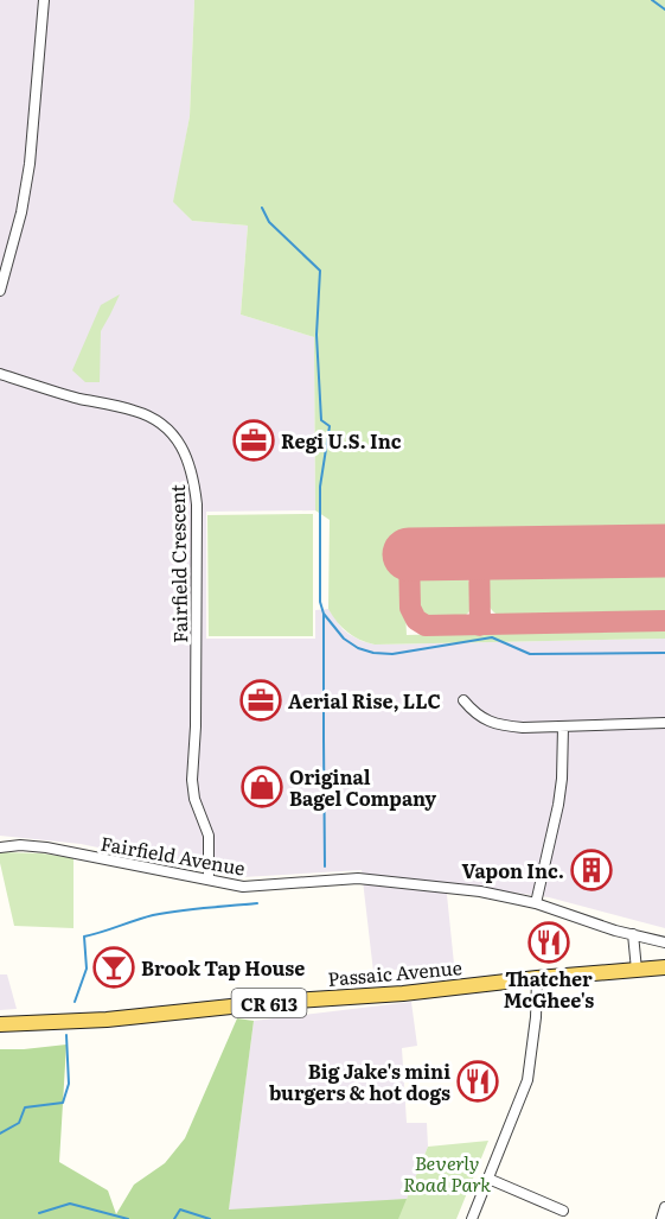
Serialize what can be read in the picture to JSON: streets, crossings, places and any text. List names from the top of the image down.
{
  "streets": {
    "main road": ["Passaic Avenue", "CR 613"],
    "street": ["Fairfield Crescent", "Fairfield Avenue"]
  },
  "crossings": [
    ["Fairfield Crescent", "Fairfield Avenue"]
  ],
  "parks": ["Beverly Road Park"],
  "places": {
    "office": ["Regi U.S. Inc", "Aerial Rise, LLC"],
    "shop": ["Original Bagel Company"],
    "building": ["Vapon Inc."],
    "restaurant": ["Thatcher McGhee's", "Big Jake's mini burgers & hot dogs"],
    "bar": ["Brook Tap House"]
  }
}
